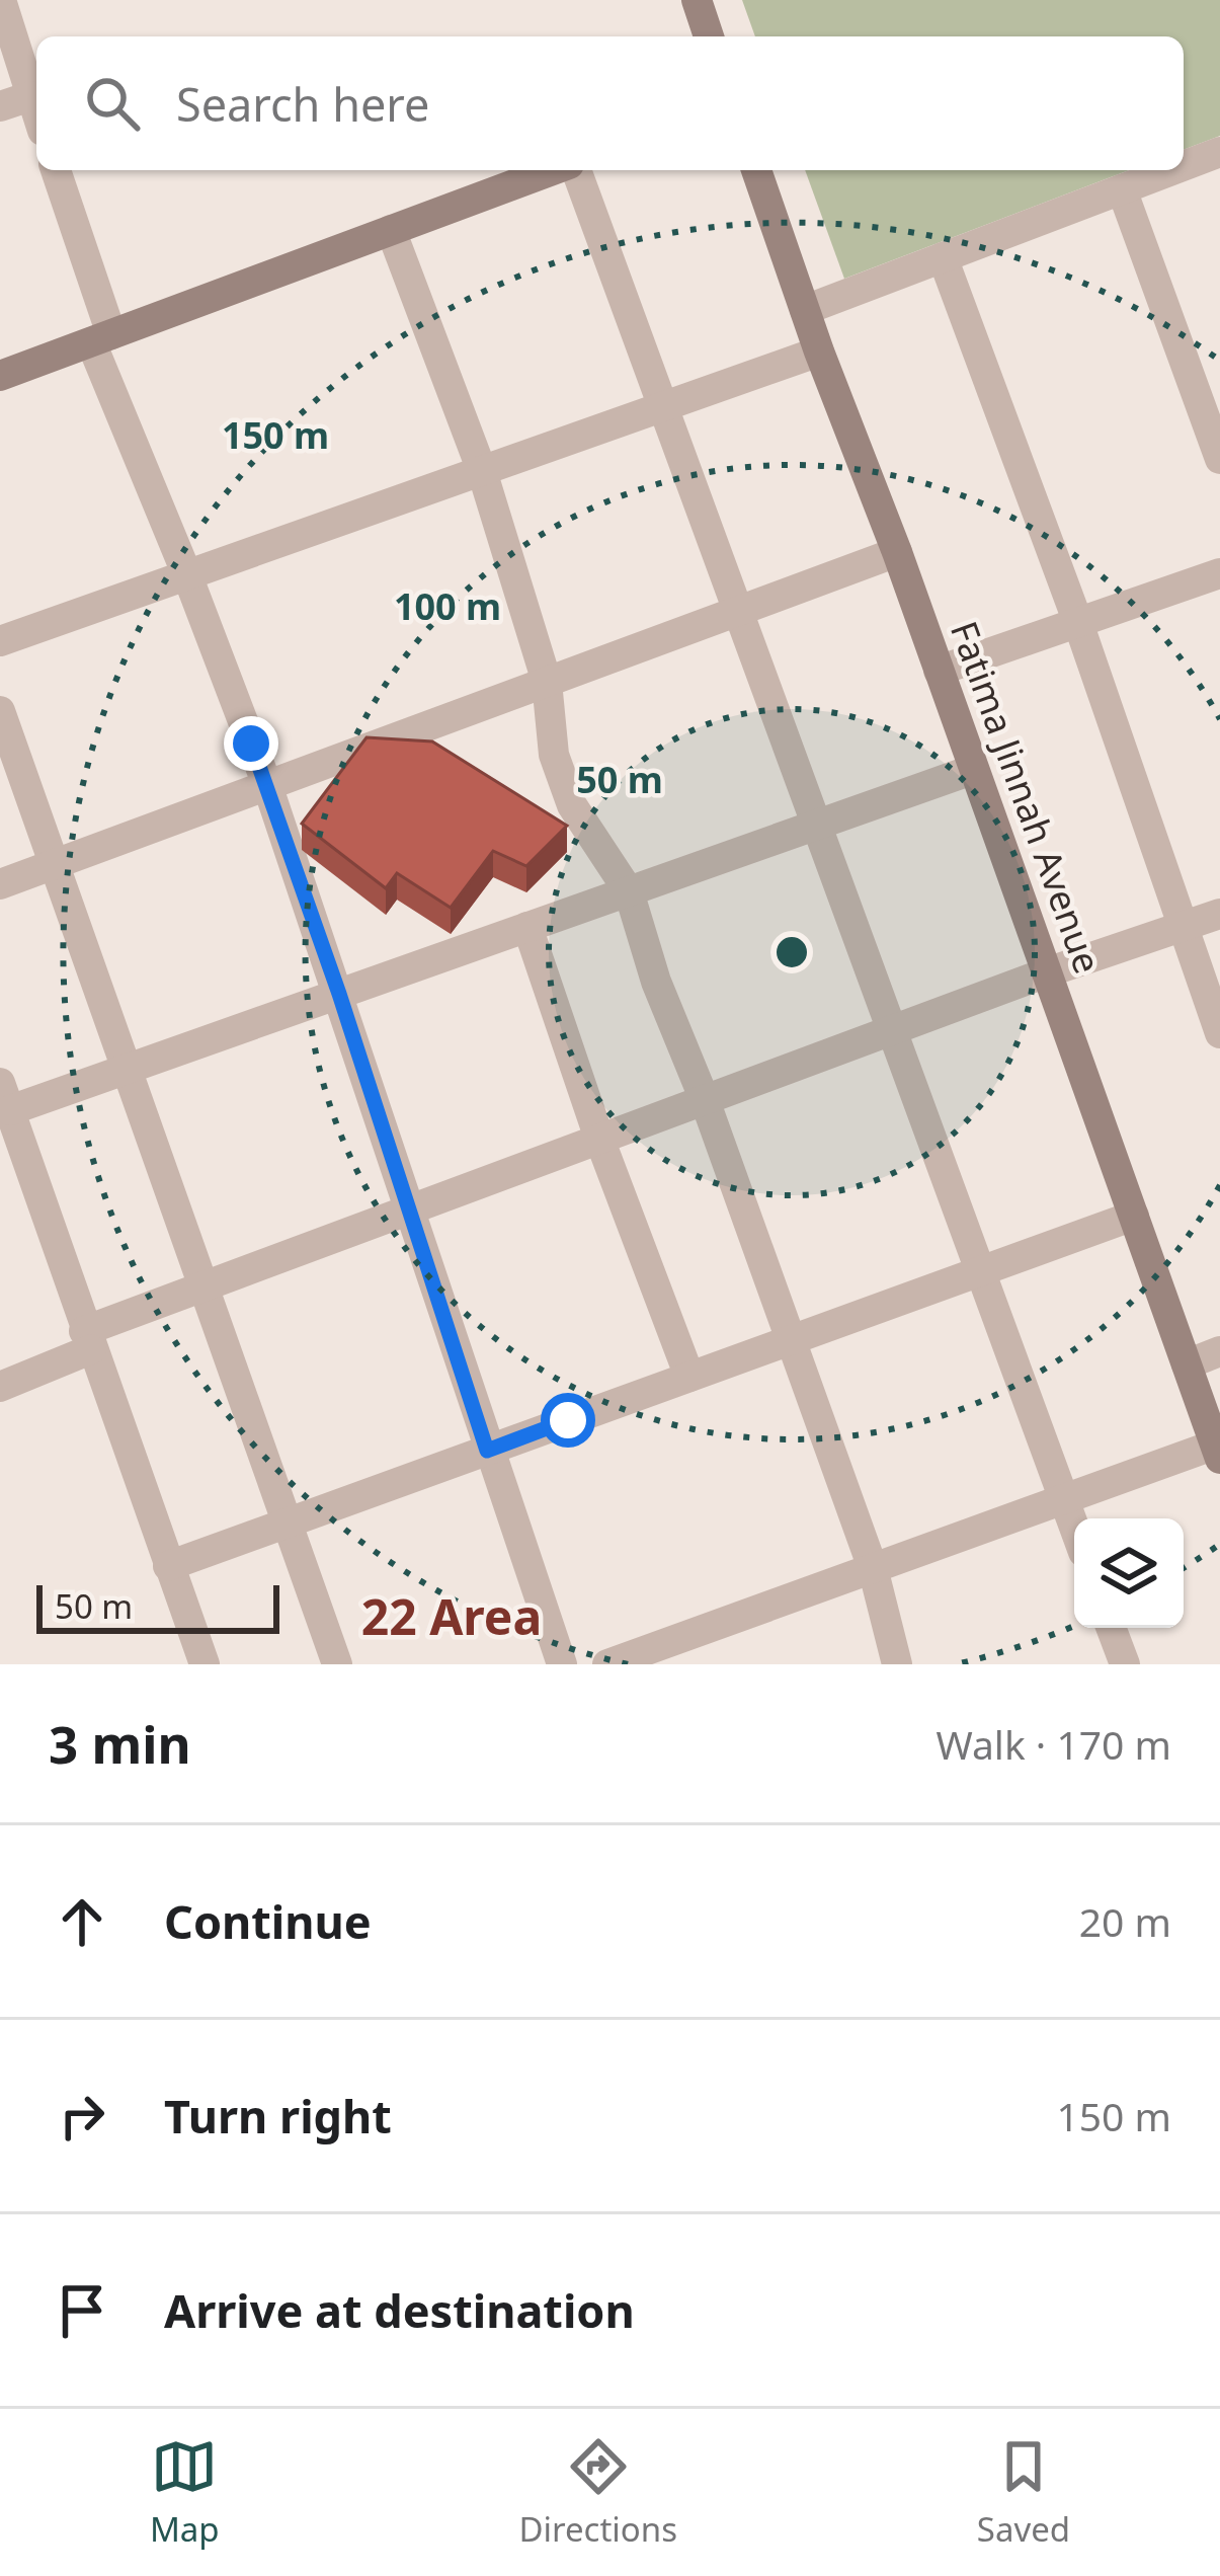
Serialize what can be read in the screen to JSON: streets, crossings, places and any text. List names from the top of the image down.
{
  "streets": {
    "main road": ["Fatima Jinnah Avenue"]
  },
  "districts": ["22 Area"],
  "scale_bar": "50 m",
  "page": {
    "search": "Search here",
    "scale": "50 m",
    "heading": ["3 min", "Walk · 170 m"],
    "list": [
      ["Continue", "20 m"],
      ["Turn right", "150 m"],
      "Arrive at destination"
    ],
    "nav": ["Map", "Directions", "Saved"]
  },
  "rings": ["150 m", "100 m", "50 m"]
}
